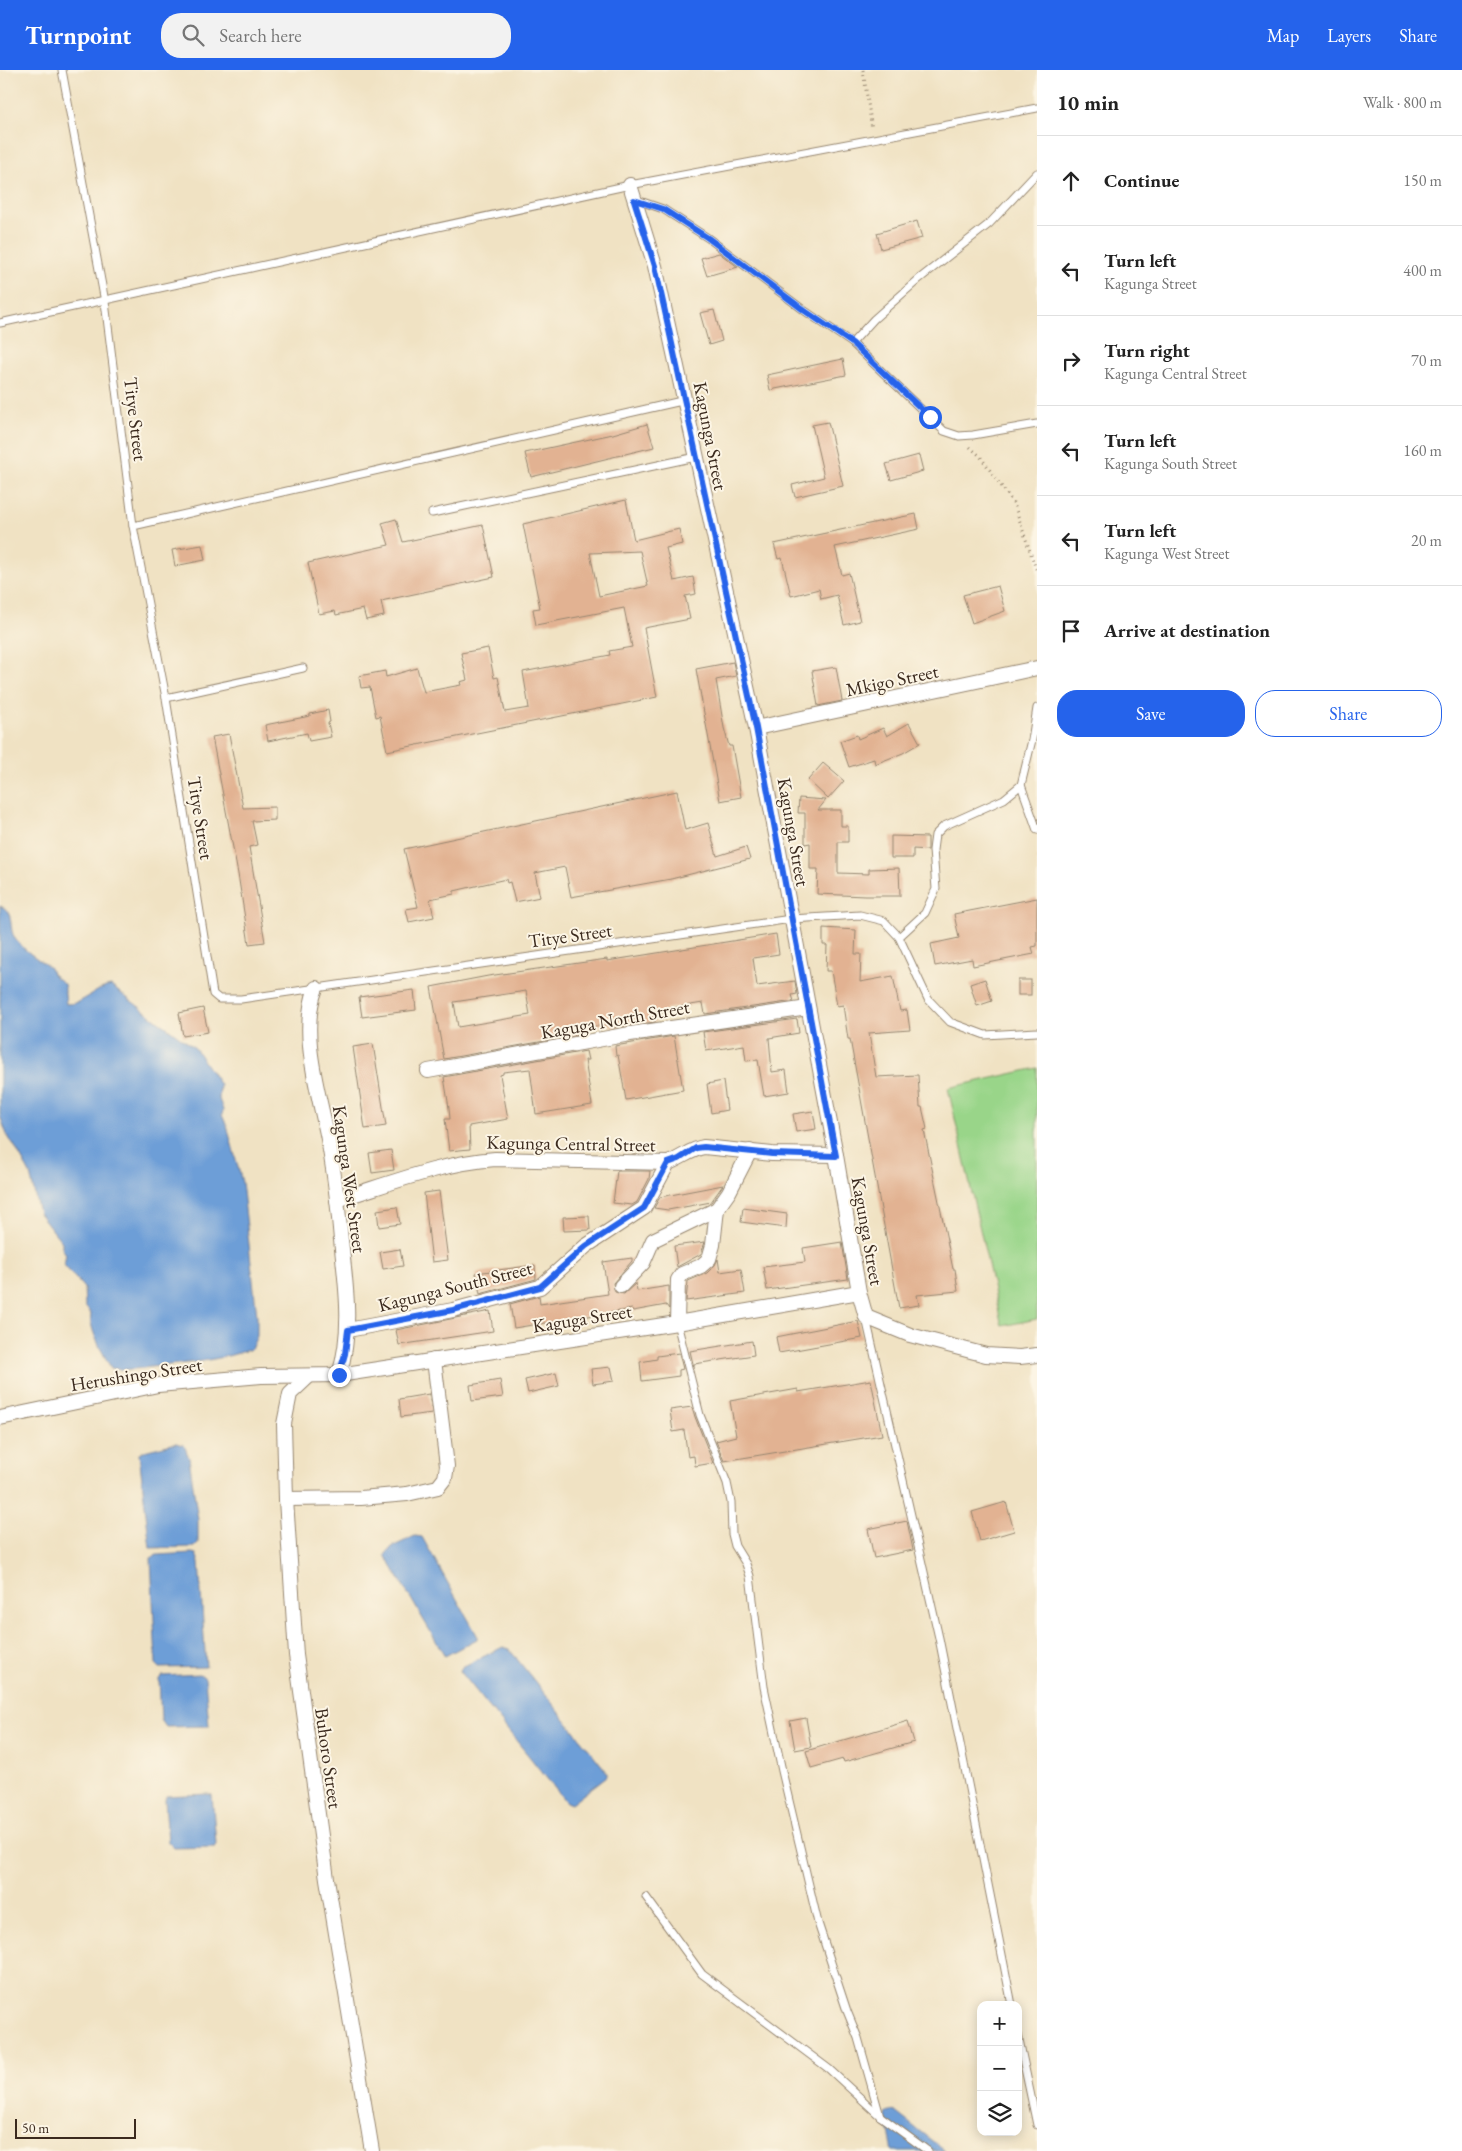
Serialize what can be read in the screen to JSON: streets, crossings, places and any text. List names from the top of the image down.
{
  "streets": {
    "street": [
      "Kagunga Street",
      "Mkigo Street",
      "Kaguga North Street",
      "Kagunga Central Street",
      "Kagunga West Street",
      "Kagunga South Street",
      "Kaguga Street",
      "Herushingo Street",
      "Buhoro Street"
    ],
    "lane": ["Titye Street"]
  },
  "crossings": [
    ["Titye Street", "Kagunga Street"],
    ["Titye Street", "Kagunga West Street"],
    ["Kagunga Street", "Mkigo Street"],
    ["Kagunga Street", "Kaguga North Street"],
    ["Kagunga Street", "Kagunga Central Street"],
    ["Kagunga Street", "Kaguga Street"],
    ["Kagunga Central Street", "Kagunga West Street"],
    ["Kagunga Central Street", "Kagunga South Street"],
    ["Kagunga West Street", "Kagunga South Street"],
    ["Kagunga West Street", "Kaguga Street"],
    ["Kaguga Street", "Herushingo Street"],
    ["Kaguga Street", "Buhoro Street"],
    ["Herushingo Street", "Buhoro Street"]
  ],
  "scale_bar": "50 m",
  "page": {
    "header": "Turnpoint",
    "search": "Search here",
    "nav": ["Map", "Layers", "Share"],
    "heading": ["10 min", "Walk · 800 m"],
    "list": [
      ["Continue", "150 m"],
      ["Turn left", "Kagunga Street", "400 m"],
      ["Turn right", "Kagunga Central Street", "70 m"],
      ["Turn left", "Kagunga South Street", "160 m"],
      ["Turn left", "Kagunga West Street", "20 m"],
      "Arrive at destination"
    ],
    "buttons": ["Save", "Share"],
    "map_buttons": ["+", "−"],
    "scale": "50 m"
  }
}
